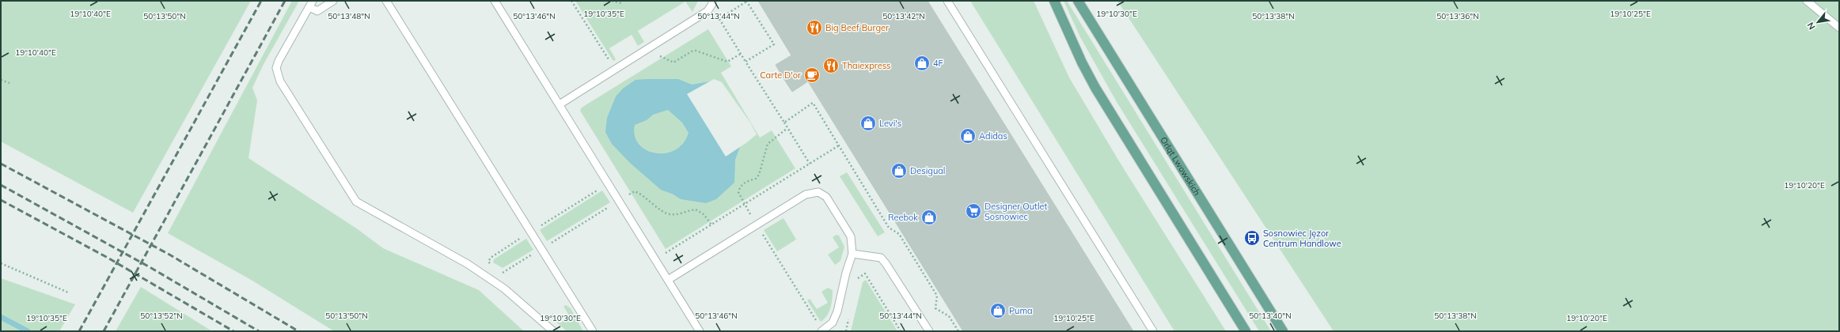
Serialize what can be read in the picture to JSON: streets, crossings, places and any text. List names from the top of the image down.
{
  "streets": {
    "main road": ["Orląt Lwowskich"]
  },
  "places": {
    "restaurant": ["Big Beef Burger", "Thaiexpress"],
    "shop": [
      "4F",
      "Levi's",
      "Adidas",
      "Desigual",
      "Reebok",
      "Puma"
    ],
    "cafe": ["Carte D'or"],
    "supermarket": ["Designer Outlet Sosnowiec"],
    "bus stop": ["Sosnowiec Jęzor Centrum Handlowe"]
  },
  "north": "bottom left",
  "coordinates": [
    "19°10'40\"E",
    "19°10'35\"E",
    "19°10'30\"E",
    "19°10'25\"E",
    "50°13'48\"N",
    "50°13'44\"N",
    "50°13'42\"N",
    "50°13'50\"N",
    "50°13'46\"N",
    "50°13'38\"N",
    "50°13'36\"N",
    "19°10'20\"E",
    "50°13'52\"N",
    "50°13'40\"N"
  ]
}
